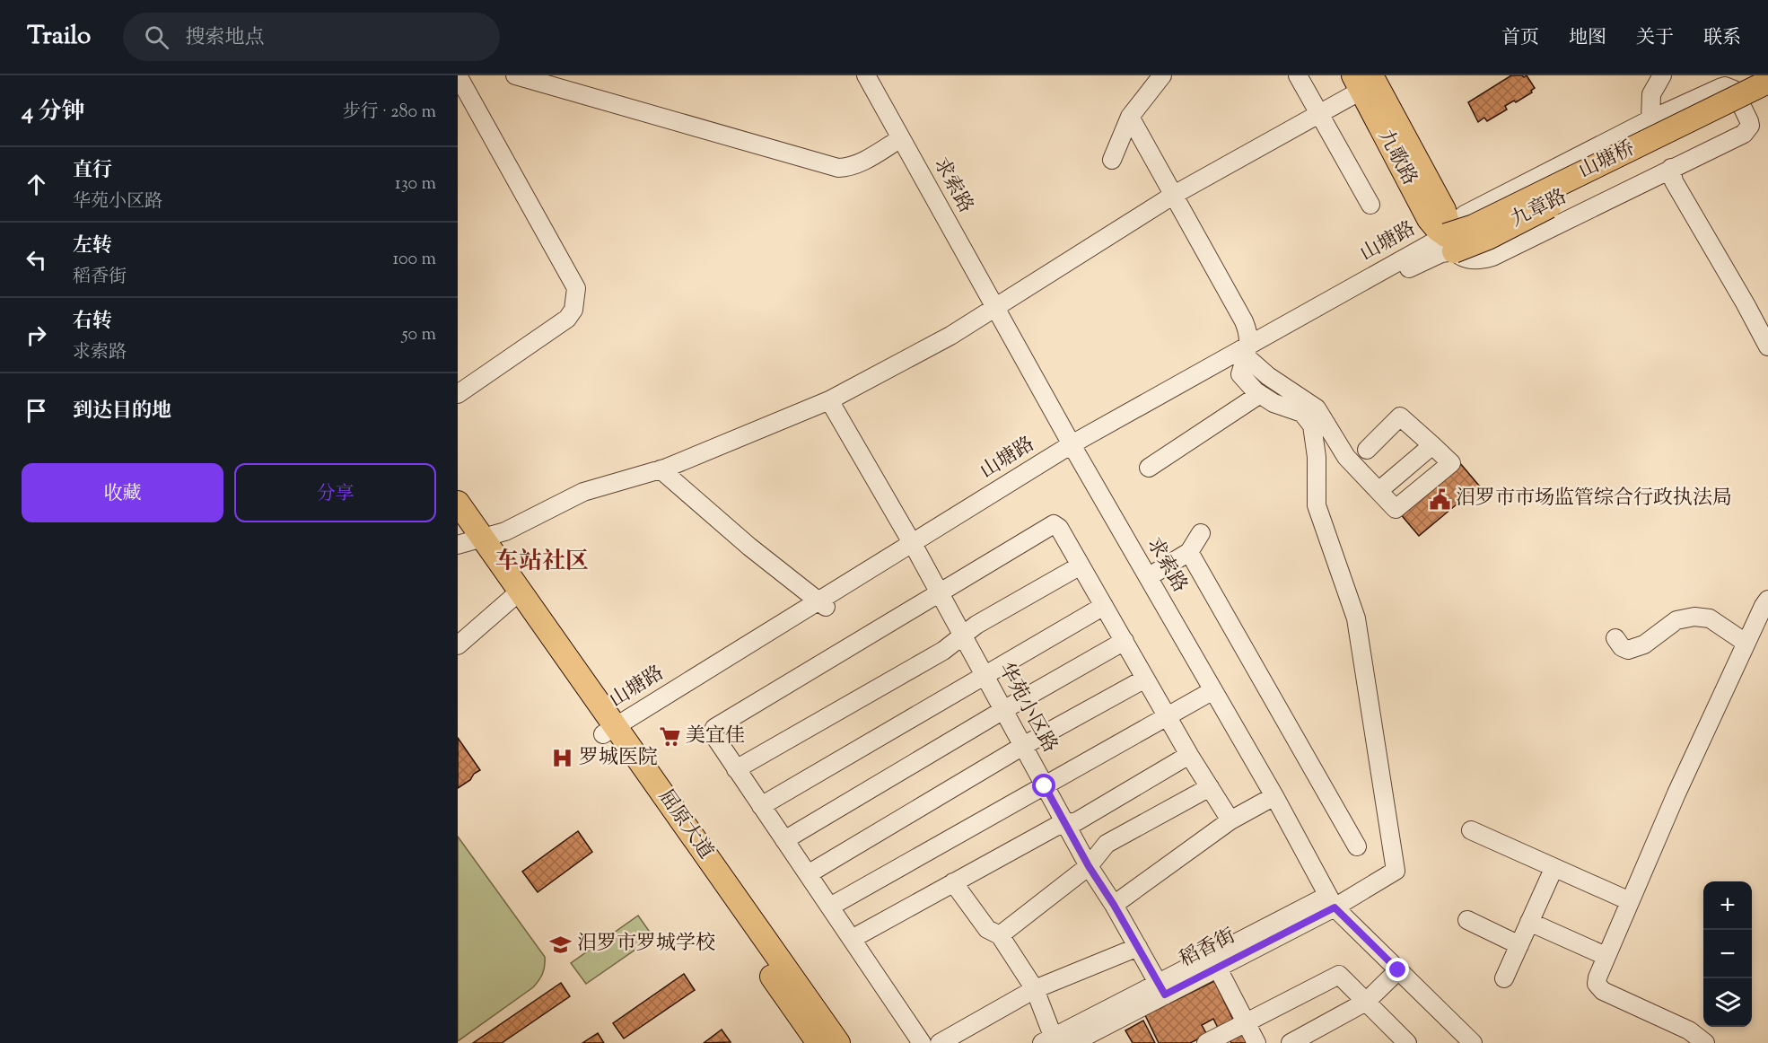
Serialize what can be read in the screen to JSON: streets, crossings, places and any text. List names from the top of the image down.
{
  "streets": {
    "main road": ["九歌路", "山塘桥", "屈原大道"],
    "street": [
      "求索路",
      "九章路",
      "山塘路",
      "华苑小区路",
      "稻香街"
    ]
  },
  "crossings": [
    ["九歌路", "山塘桥"],
    ["九歌路", "九章路"],
    ["九歌路", "山塘路"],
    ["山塘桥", "九章路"],
    ["山塘桥", "山塘路"],
    ["求索路", "山塘路"],
    ["求索路", "稻香街"],
    ["九章路", "山塘路"],
    ["山塘路", "华苑小区路"],
    ["山塘路", "屈原大道"],
    ["华苑小区路", "稻香街"]
  ],
  "districts": ["车站社区"],
  "places": {
    "public building": ["汨罗市市场监管综合行政执法局"],
    "supermarket": ["美宜佳"],
    "hospital": ["罗城医院"],
    "school or university": ["汨罗市罗城学校"]
  },
  "page": {
    "header": "Trailo",
    "search": "搜索地点",
    "nav": [
      "首页",
      "地图",
      "关于",
      "联系"
    ],
    "heading": ["4 分钟", "步行 · 280 m"],
    "list": [
      ["直行", "华苑小区路", "130 m"],
      ["左转", "稻香街", "100 m"],
      ["右转", "求索路", "50 m"],
      "到达目的地"
    ],
    "buttons": ["收藏", "分享"],
    "map_buttons": ["+", "−"]
  }
}
